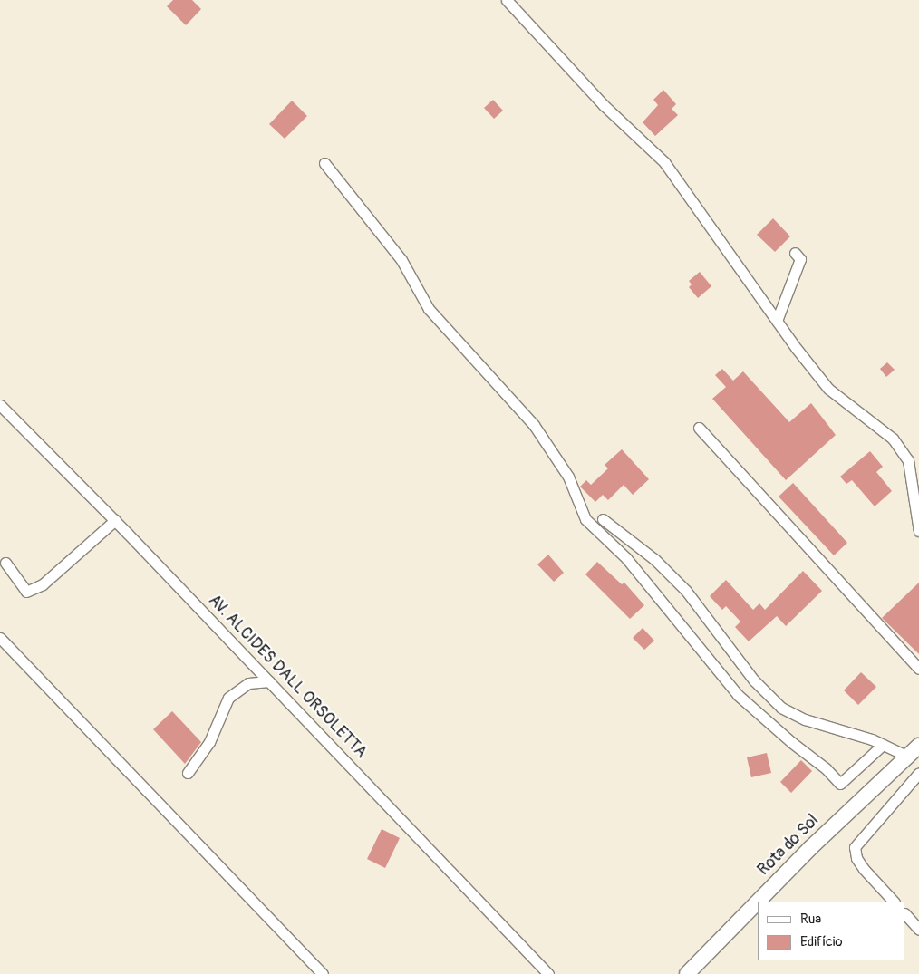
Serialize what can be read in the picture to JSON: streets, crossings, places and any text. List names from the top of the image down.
{
  "streets": {
    "highway": ["Rota do Sol"],
    "street": ["AV. ALCIDES DALL ORSOLETTA"]
  },
  "legend": ["Rua", "Edifício"]
}
